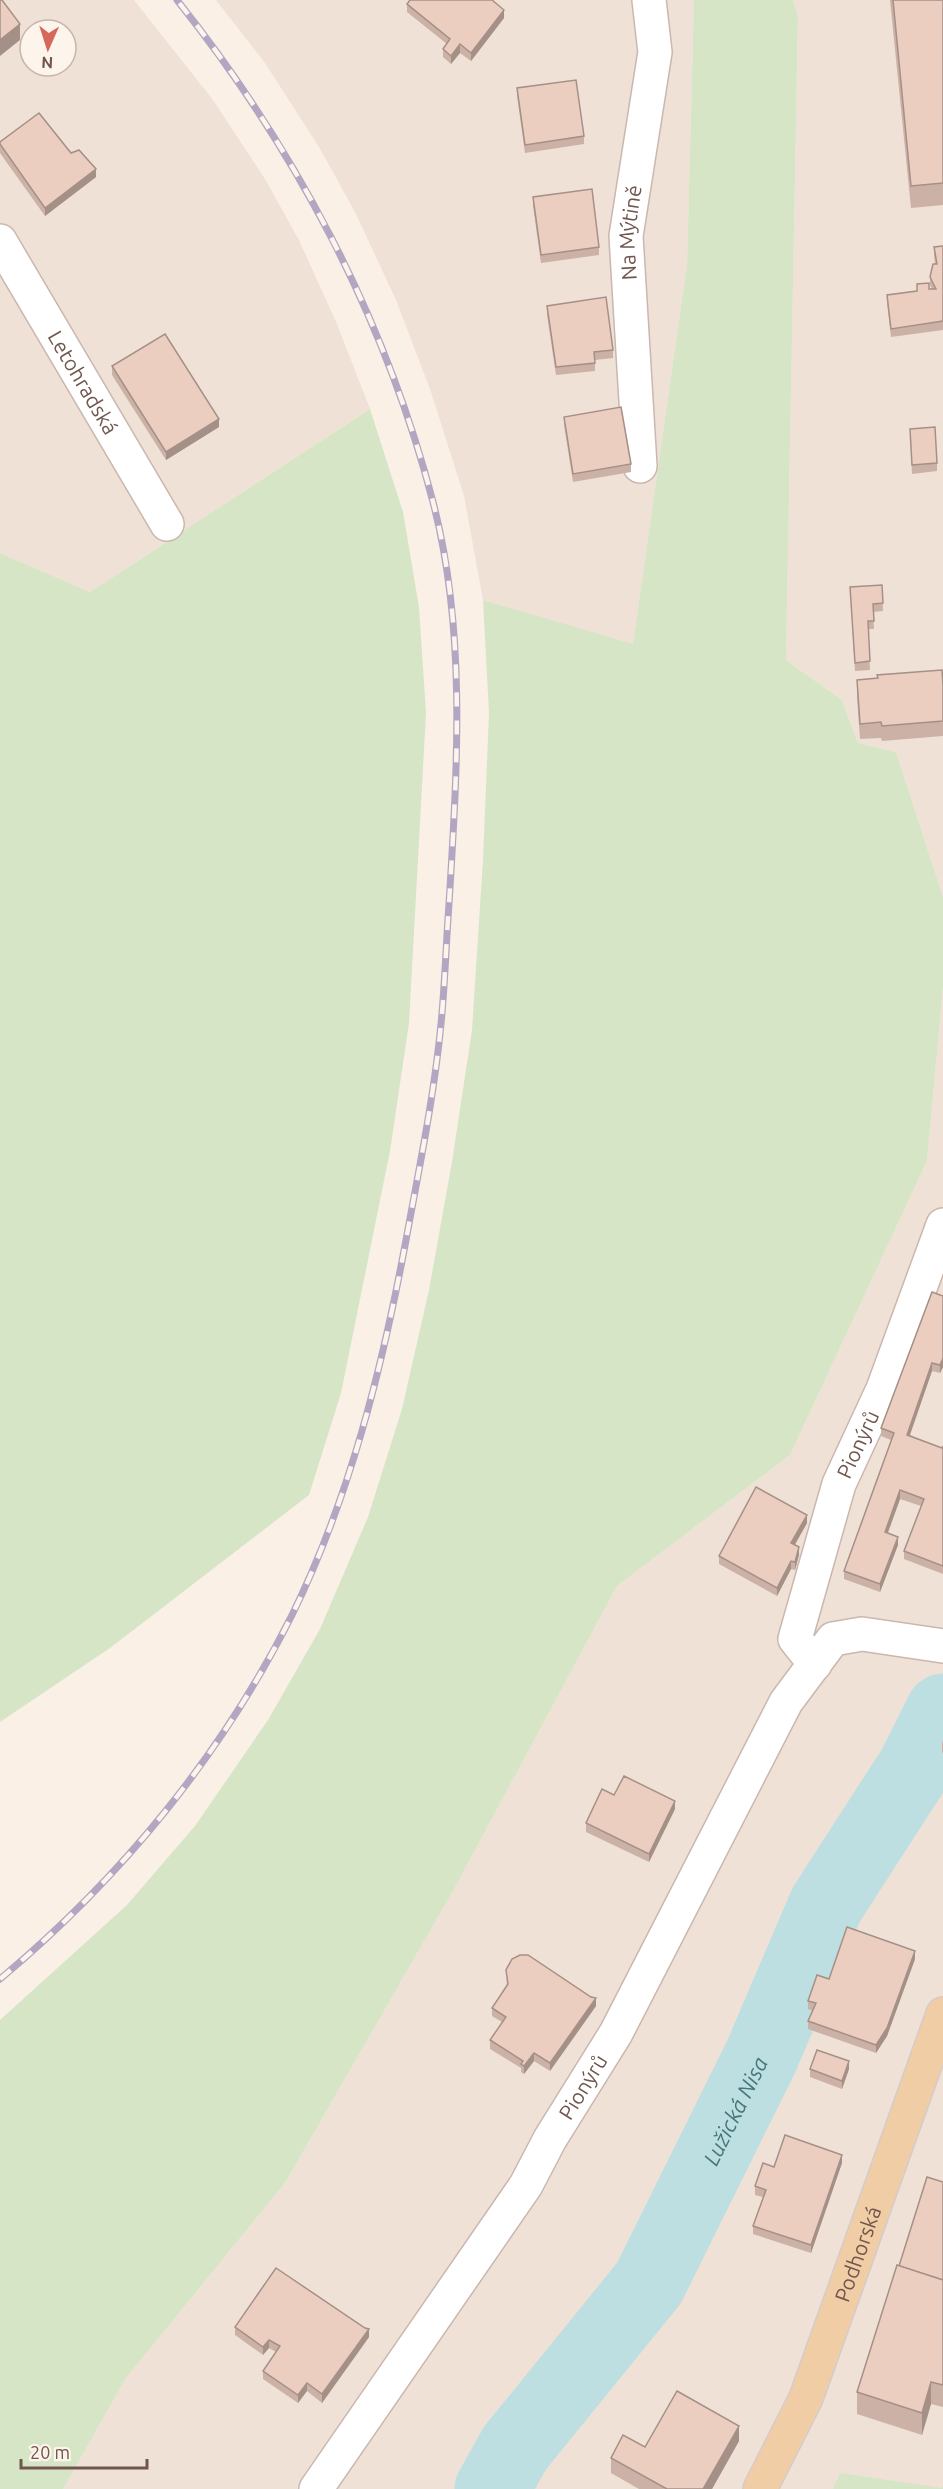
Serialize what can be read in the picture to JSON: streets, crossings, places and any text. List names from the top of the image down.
{
  "streets": {
    "main road": ["Podhorská"],
    "street": ["Na Mýtině", "Letohradská", "Pionýrů"]
  },
  "water": ["Lužická Nisa"],
  "scale_bar": "20 m",
  "north": "bottom"
}
